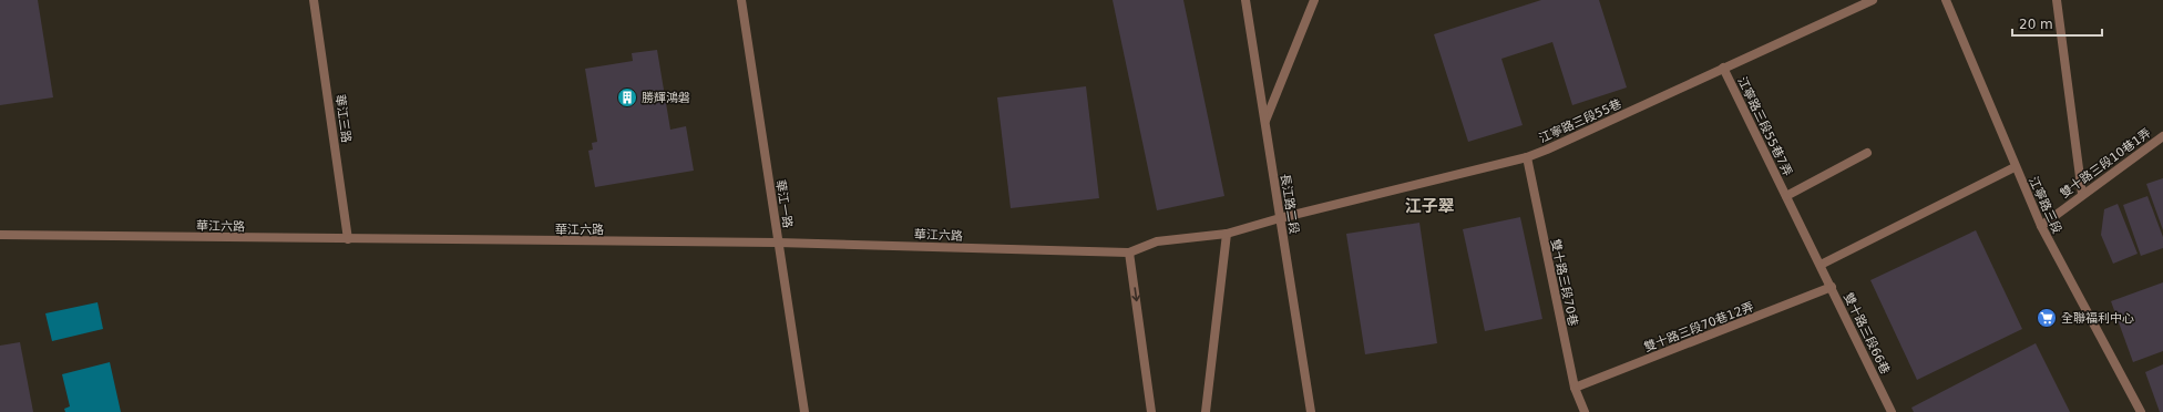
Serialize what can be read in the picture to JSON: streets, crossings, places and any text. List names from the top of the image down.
{
  "streets": {
    "street": [
      "華江三路",
      "江寧路三段55巷",
      "江寧路三段55巷7弄",
      "雙十路三段10巷1弄",
      "華江一路",
      "長江路二段",
      "江寧路三段",
      "華江六路",
      "雙十路三段70巷",
      "雙十路三段70巷12弄",
      "雙十路三段66巷"
    ]
  },
  "crossings": [
    ["華江三路", "華江六路"],
    ["江寧路三段55巷", "江寧路三段55巷7弄"],
    ["江寧路三段55巷", "長江路二段"],
    ["江寧路三段55巷", "華江六路"],
    ["江寧路三段55巷", "雙十路三段70巷"],
    ["江寧路三段55巷7弄", "雙十路三段66巷"],
    ["雙十路三段10巷1弄", "江寧路三段"],
    ["華江一路", "華江六路"],
    ["雙十路三段70巷", "雙十路三段70巷12弄"],
    ["雙十路三段70巷12弄", "雙十路三段66巷"]
  ],
  "districts": ["江子翠"],
  "places": {
    "building": ["勝輝鴻磐"],
    "supermarket": ["全聯福利中心"]
  },
  "scale_bar": "20 m"
}
